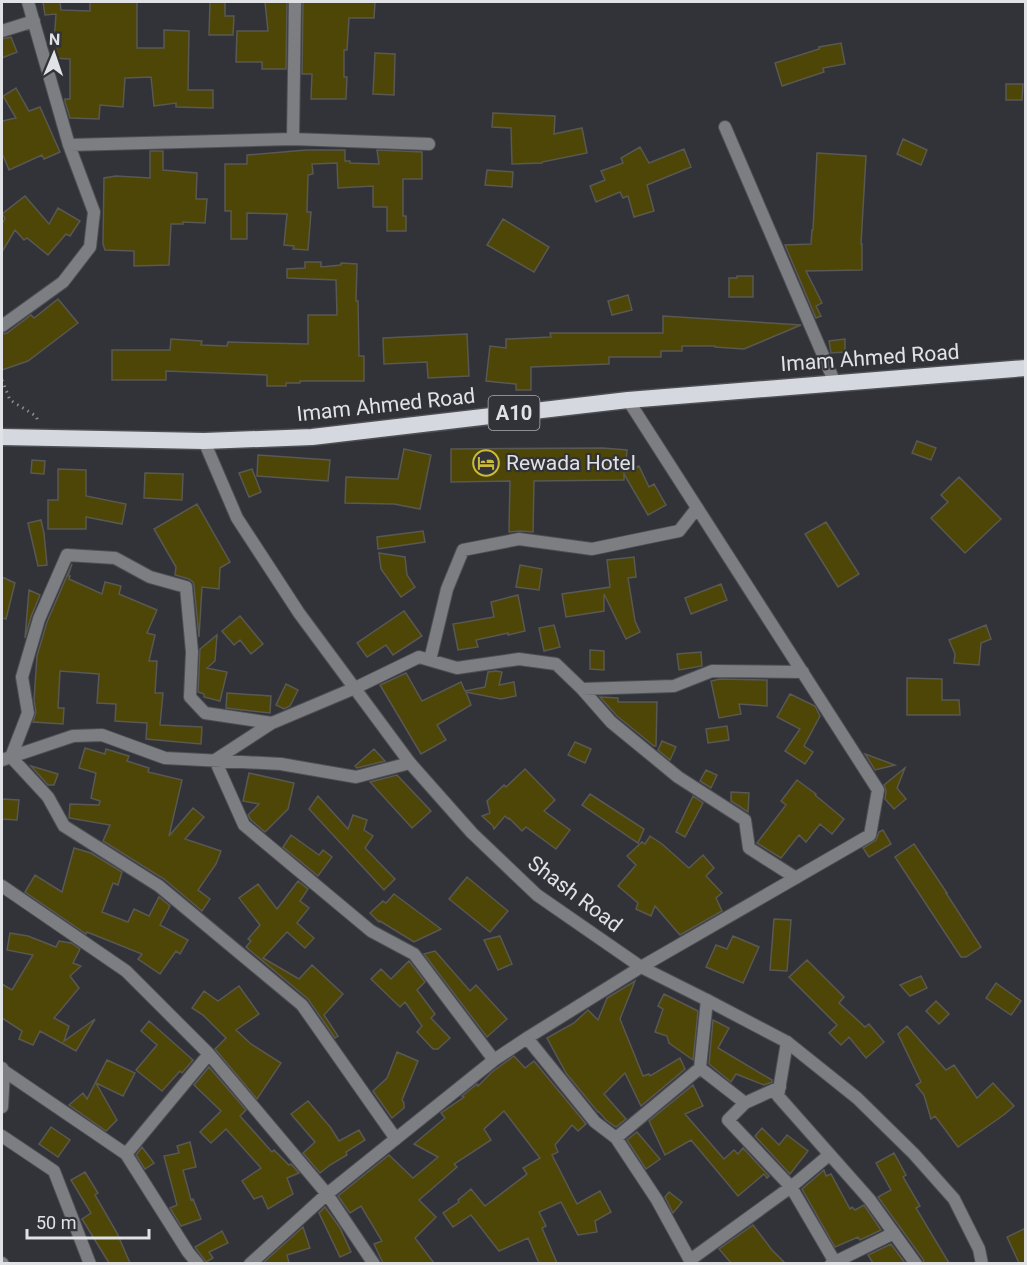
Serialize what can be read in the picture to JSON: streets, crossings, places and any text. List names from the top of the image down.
{
  "streets": {
    "highway": ["Imam Ahmed Road", "A10"],
    "street": ["Shash Road"]
  },
  "crossings": [
    ["Imam Ahmed Road", "Shash Road"]
  ],
  "places": {
    "hotel": ["Rewada Hotel"]
  },
  "scale_bar": "50 m",
  "north": "top"
}
